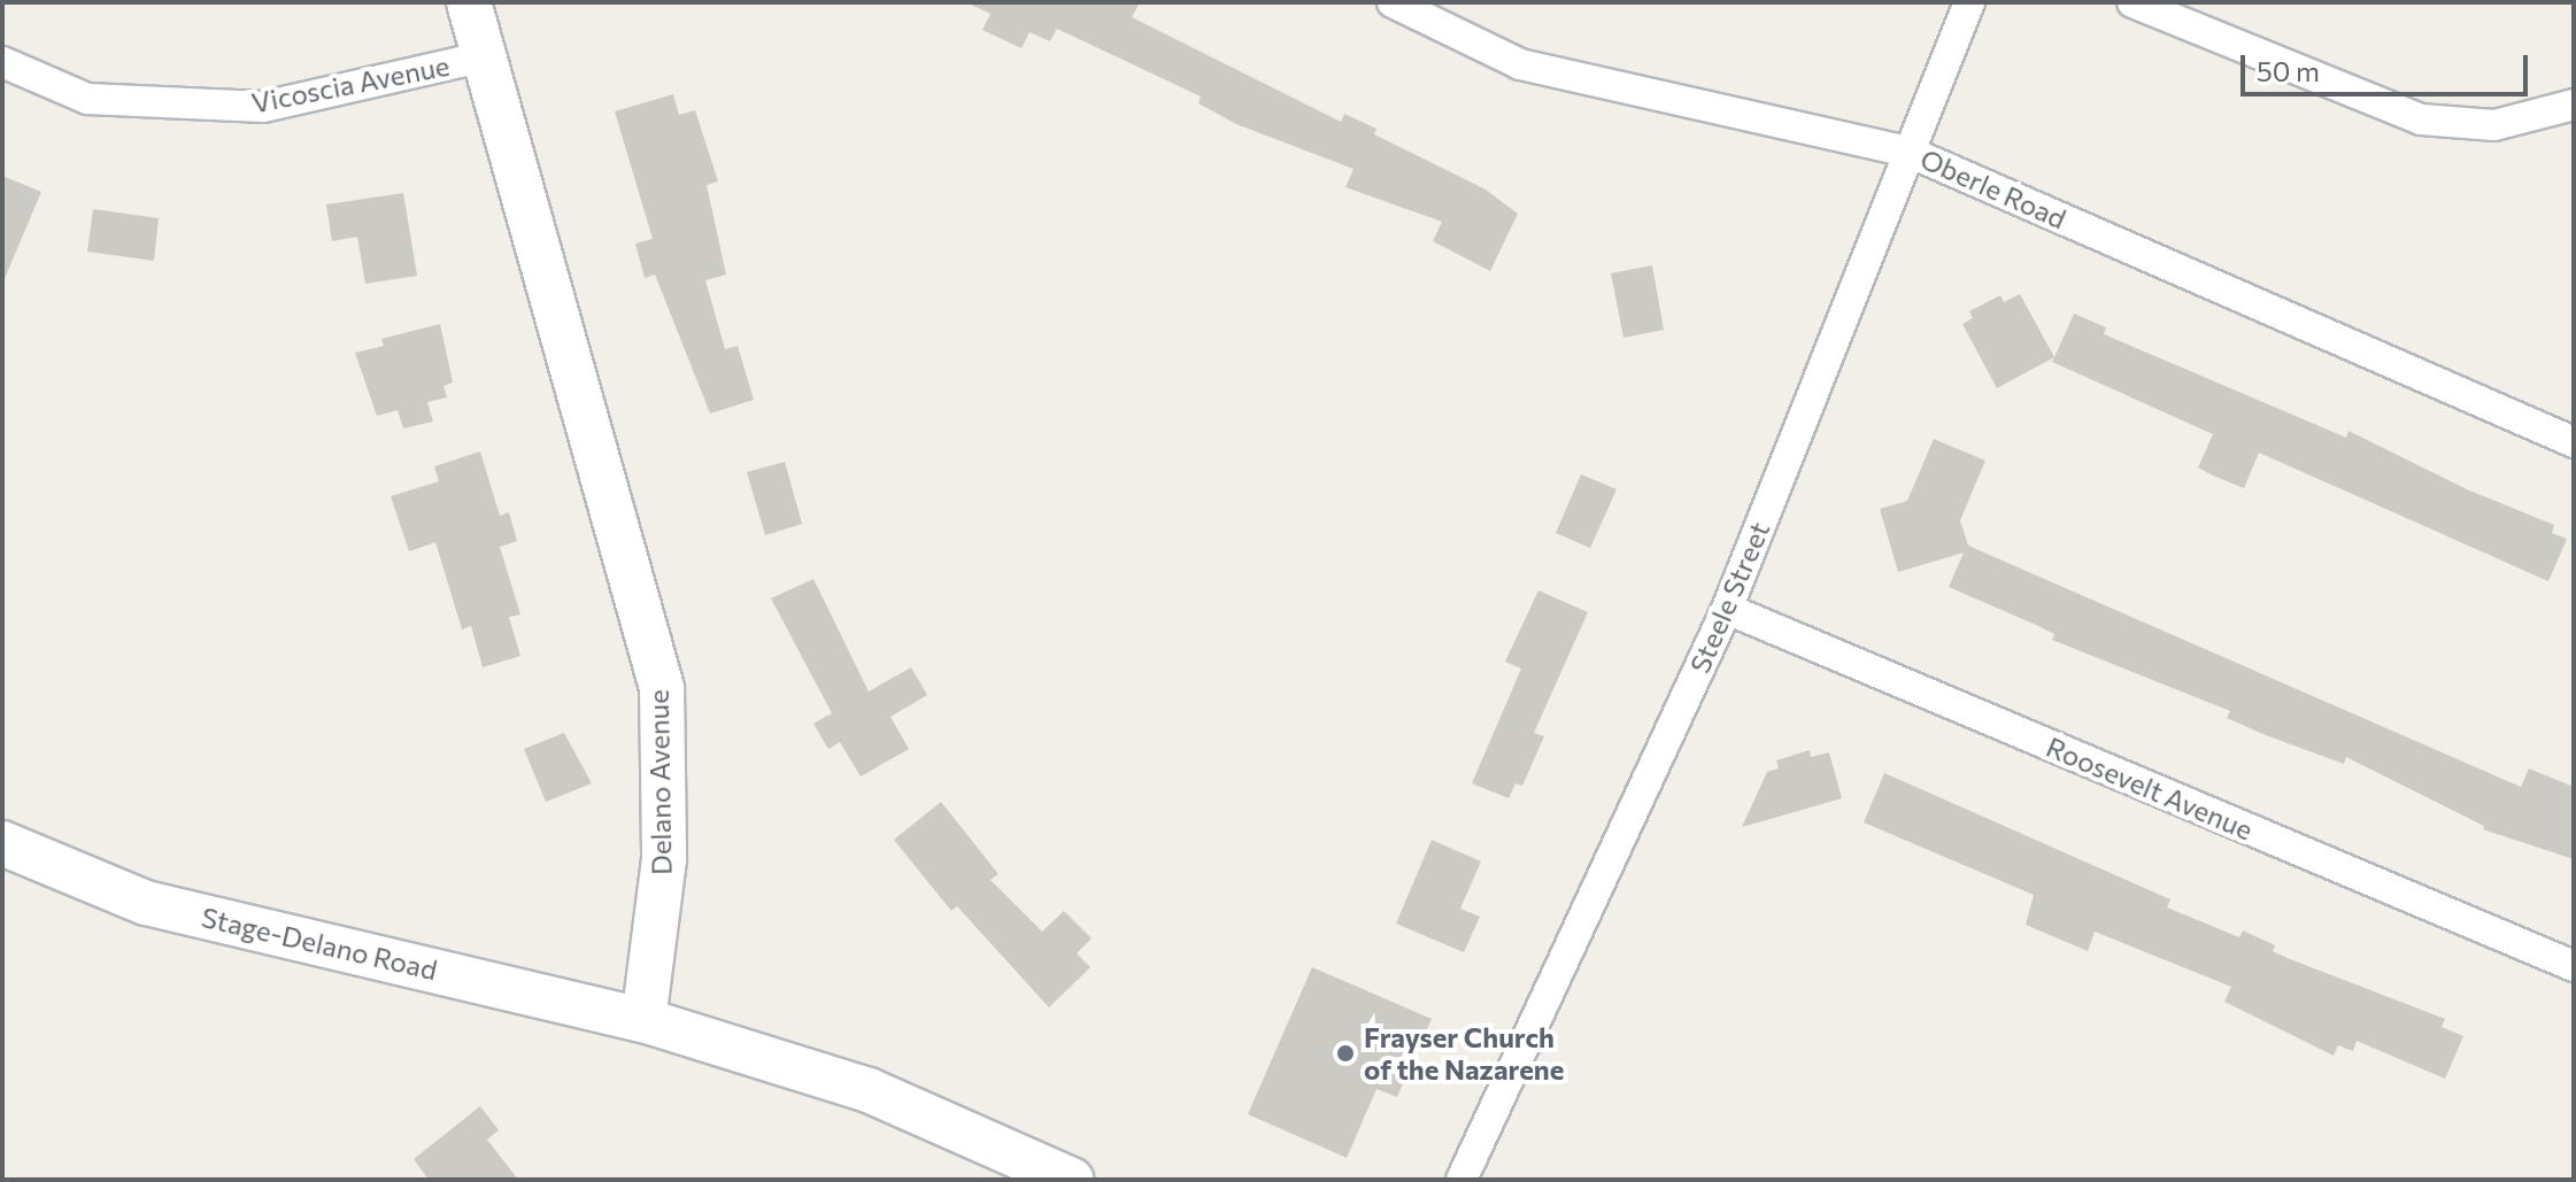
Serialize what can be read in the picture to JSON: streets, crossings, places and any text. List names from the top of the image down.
{
  "streets": {
    "main road": ["Delano Avenue", "Stage-Delano Road"],
    "street": [
      "Vicoscia Avenue",
      "Oberle Road",
      "Steele Street",
      "Roosevelt Avenue"
    ]
  },
  "crossings": [
    ["Vicoscia Avenue", "Delano Avenue"],
    ["Oberle Road", "Steele Street"],
    ["Steele Street", "Roosevelt Avenue"],
    ["Delano Avenue", "Stage-Delano Road"]
  ],
  "places": ["Frayser Church of the Nazarene"],
  "scale_bar": "50 m"
}
